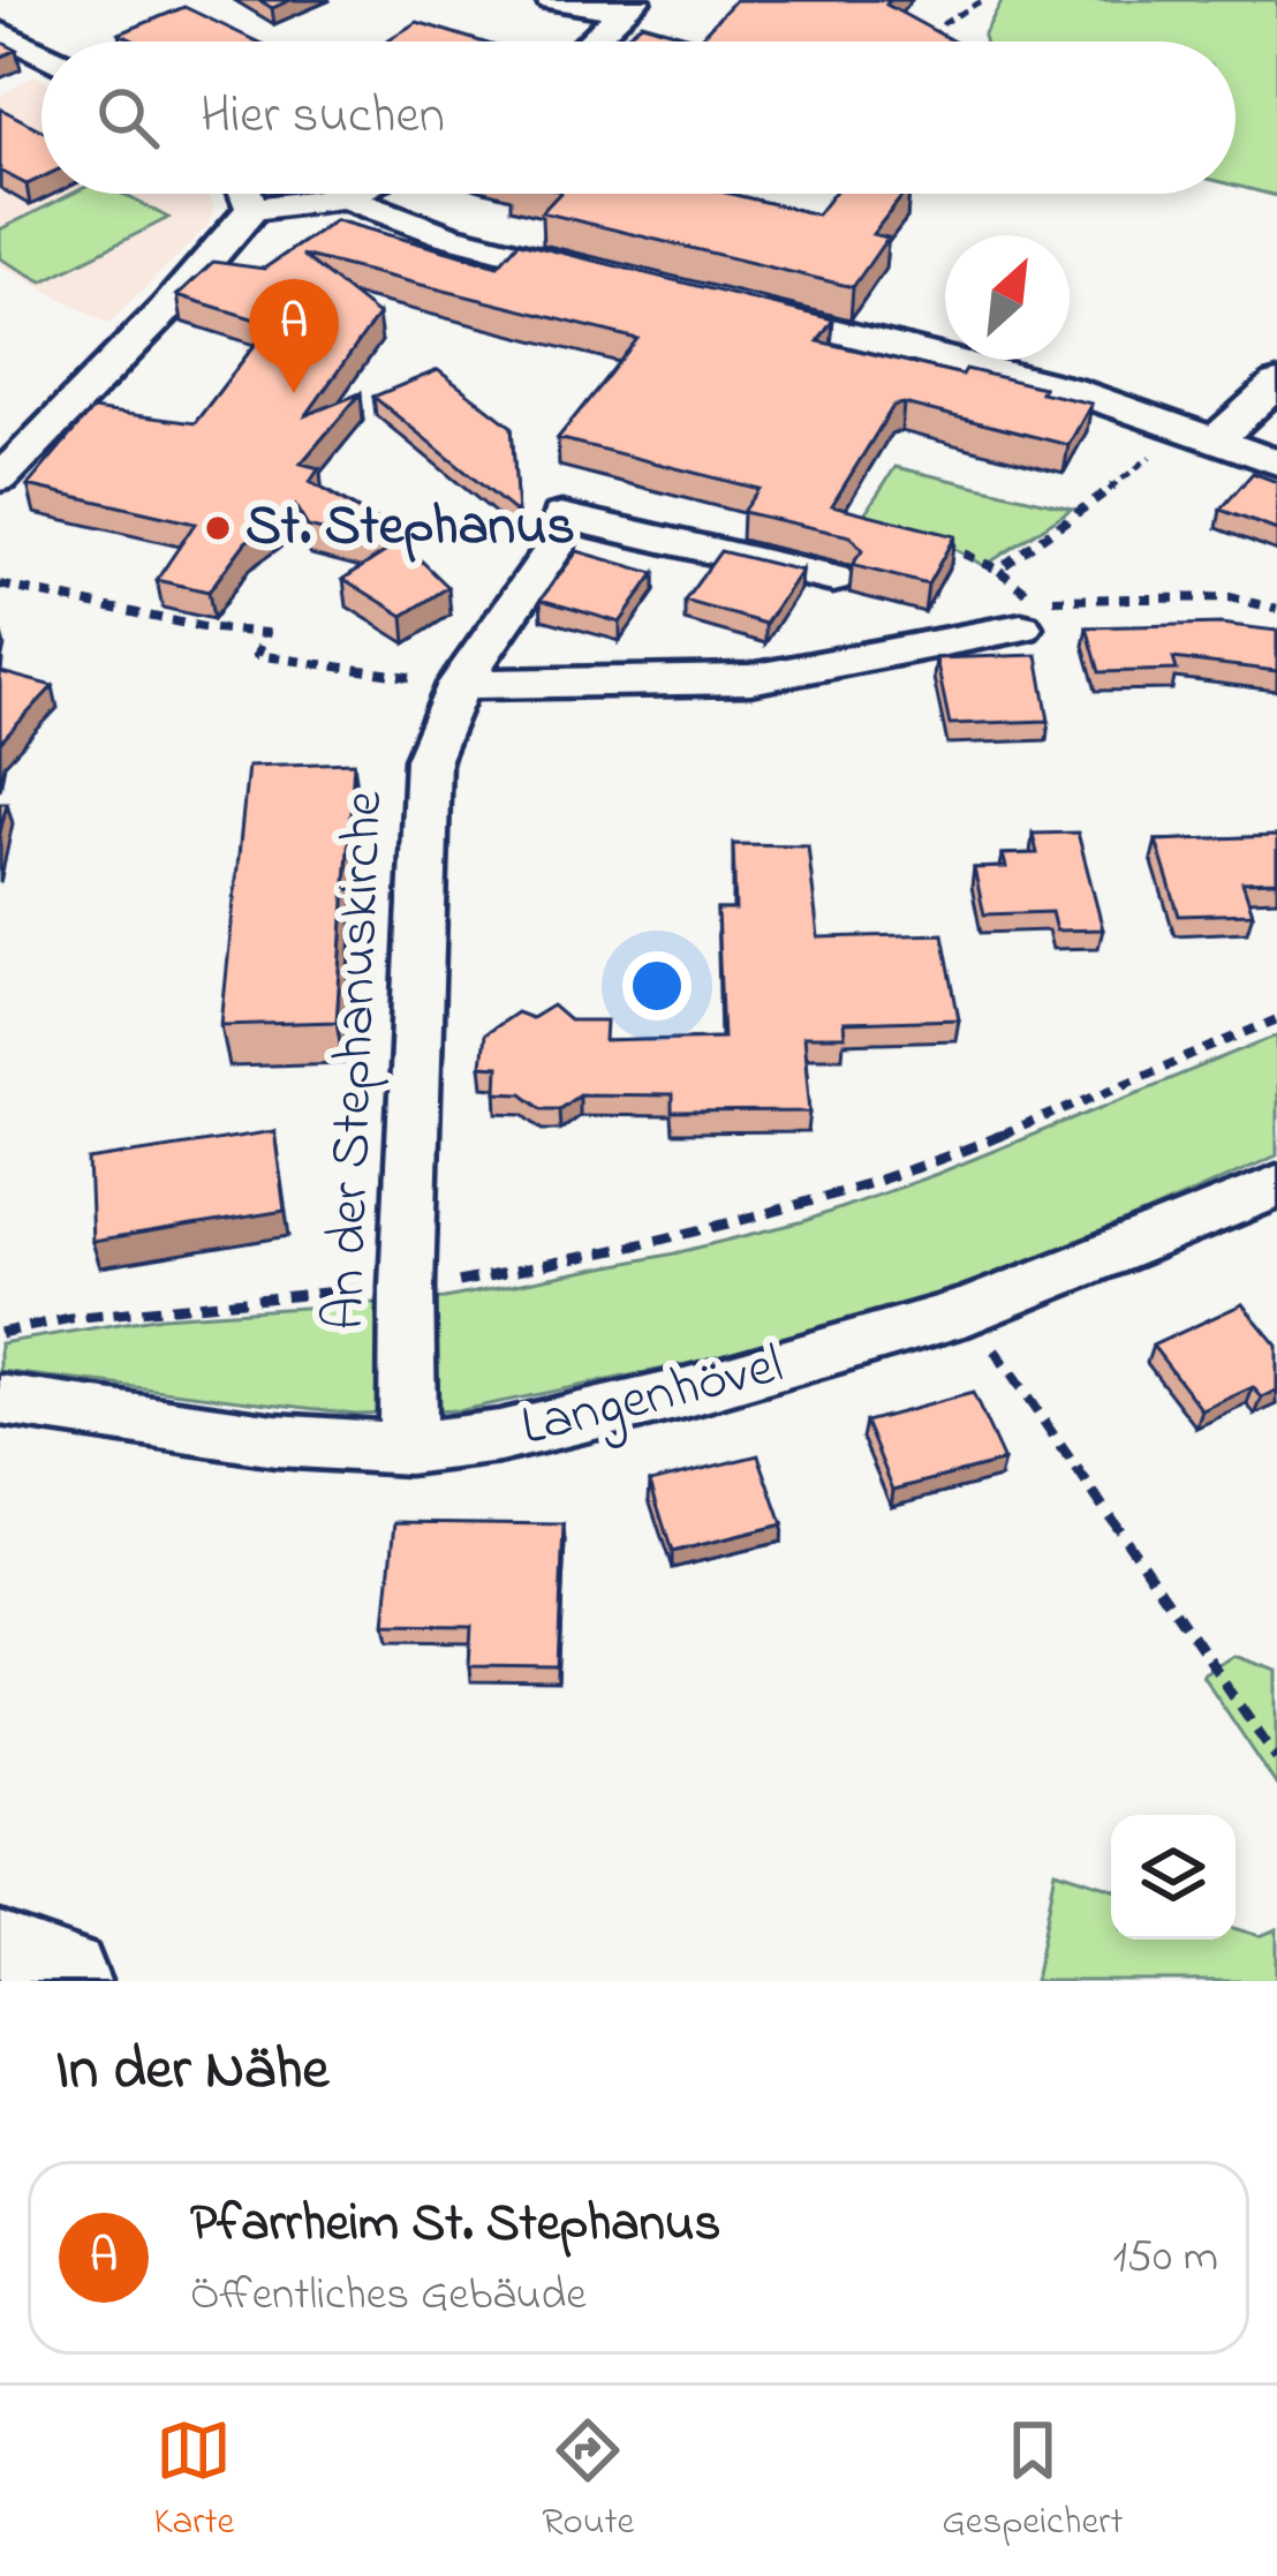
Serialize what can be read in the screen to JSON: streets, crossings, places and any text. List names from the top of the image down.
{
  "streets": {
    "street": ["An der Stephanuskirche", "Langenhövel"]
  },
  "crossings": [
    ["An der Stephanuskirche", "Langenhövel"]
  ],
  "places": ["St. Stephanus"],
  "north": "top right",
  "page": {
    "search": "Hier suchen",
    "pins": "A",
    "heading": "In der Nähe",
    "list": [
      {
        "mark": "A",
        "name": "Pfarrheim St. Stephanus",
        "note": "Öffentliches Gebäude",
        "value": "150 m"
      }
    ],
    "nav": ["Karte", "Route", "Gespeichert"]
  }
}
